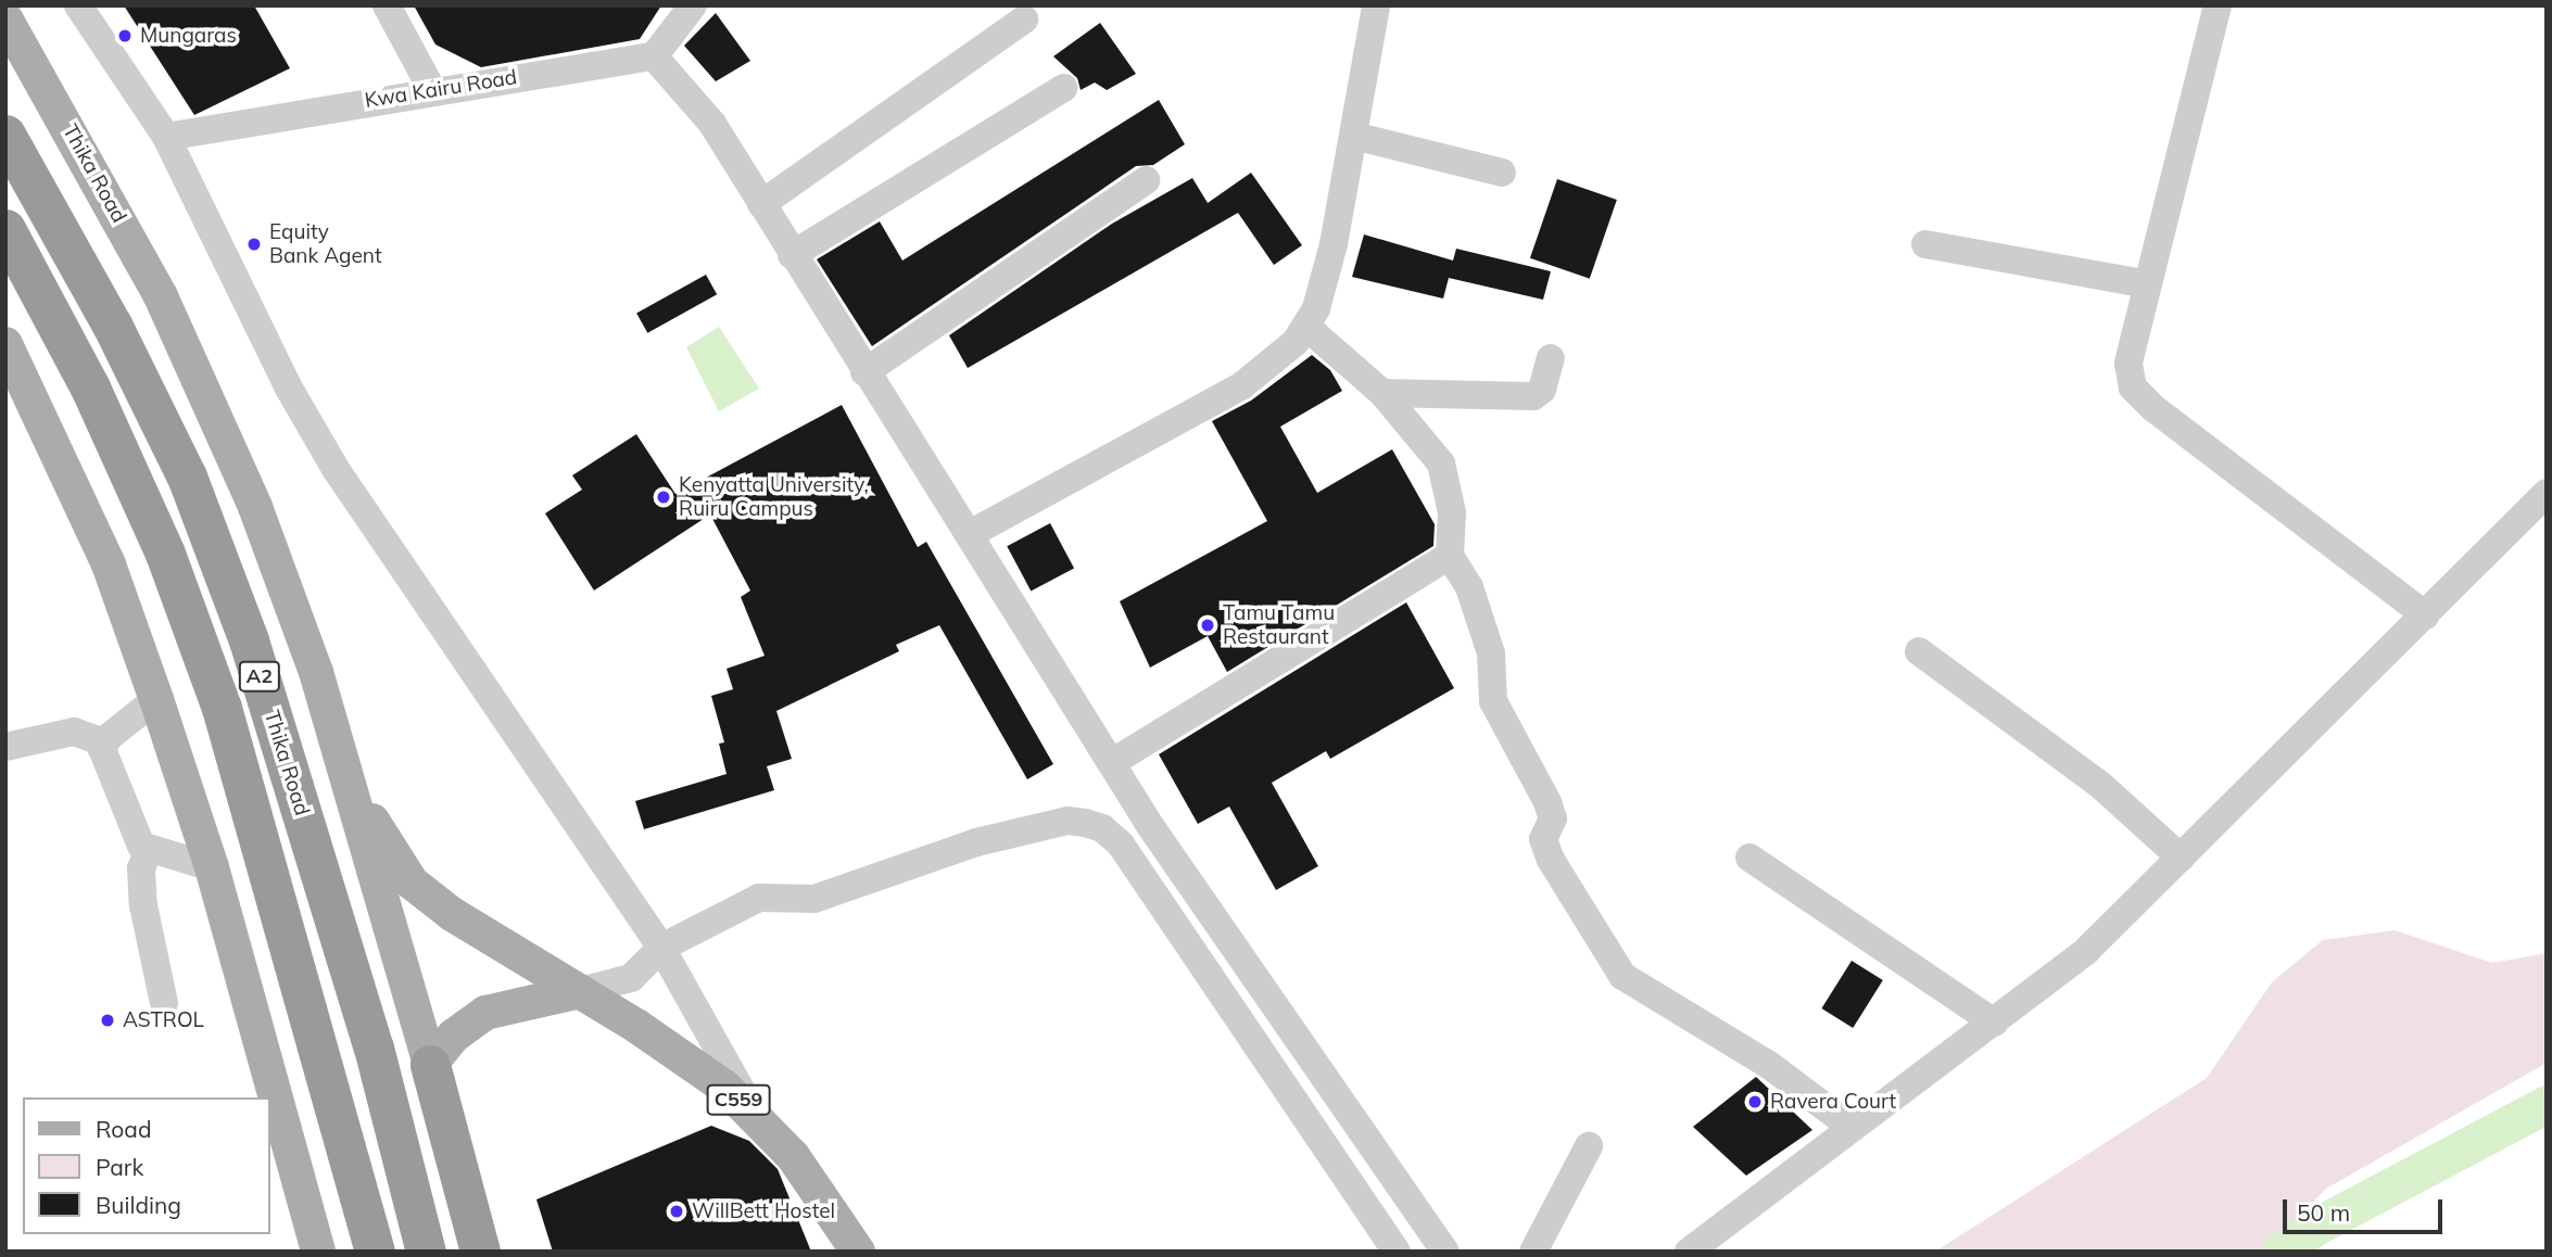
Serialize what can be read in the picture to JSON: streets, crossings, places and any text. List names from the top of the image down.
{
  "streets": {
    "highway": ["Thika Road", "A2"],
    "main road": ["C559"],
    "street": ["Kwa Kairu Road"]
  },
  "places": [
    "Mungaras",
    "Equity Bank Agent",
    "Kenyatta University, Ruiru Campus",
    "Tamu Tamu Restaurant",
    "ASTROL",
    "Ravera Court",
    "WillBett Hostel"
  ],
  "legend": ["Road", "Park", "Building"],
  "scale_bar": "50 m"
}
